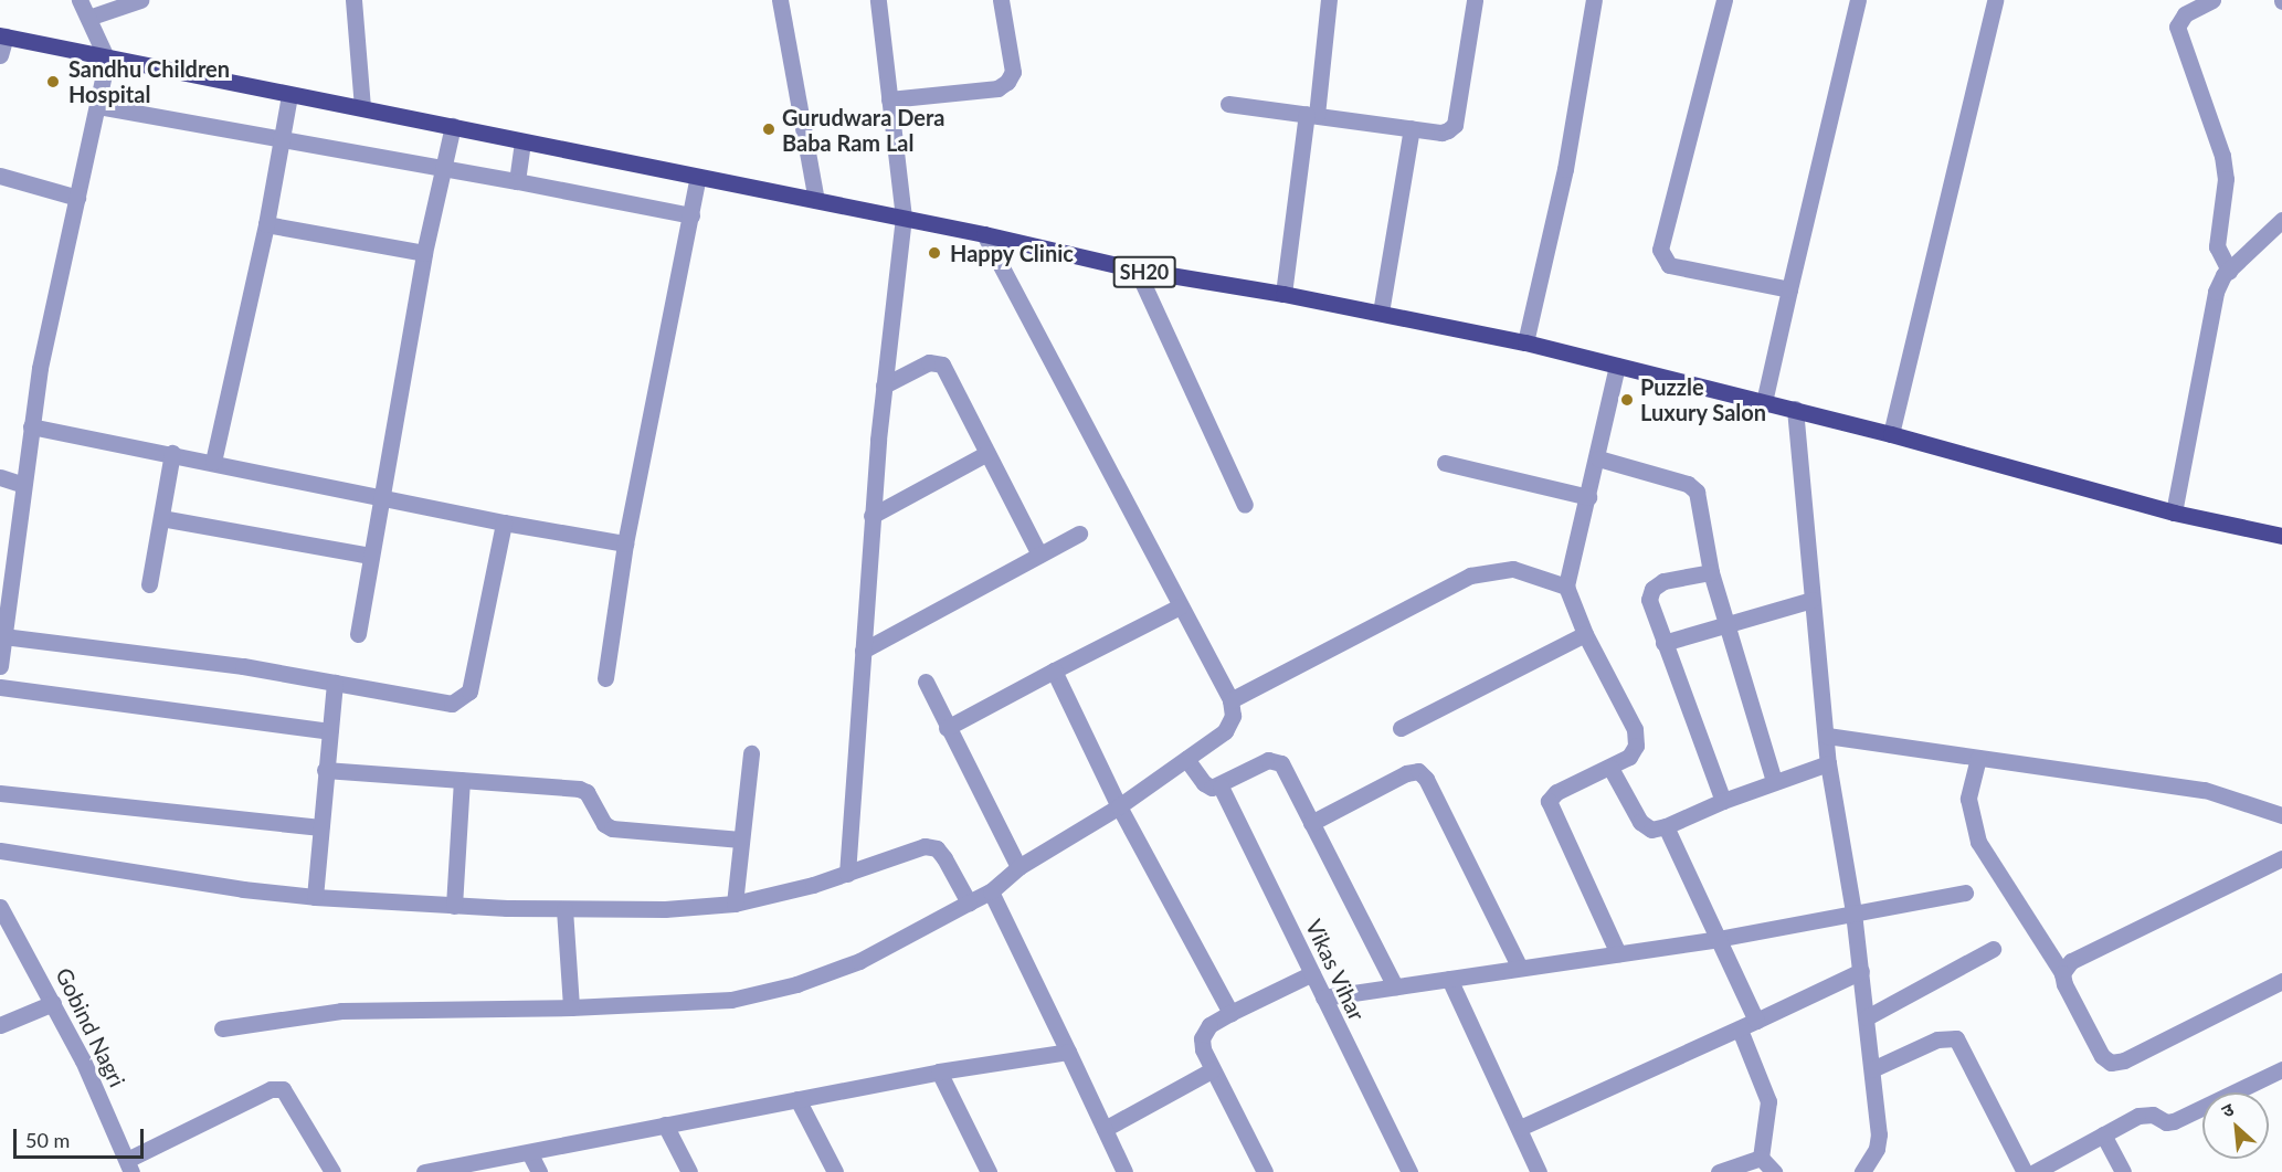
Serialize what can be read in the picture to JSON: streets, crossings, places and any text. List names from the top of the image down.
{
  "streets": {
    "main road": ["SH20"],
    "street": ["Vikas Vihar", "Gobind Nagri"]
  },
  "places": [
    "Sandhu Children Hospital",
    "Gurudwara Dera Baba Ram Lal",
    "Happy Clinic",
    "Puzzle Luxury Salon"
  ],
  "scale_bar": "50 m",
  "north": "top left"
}
